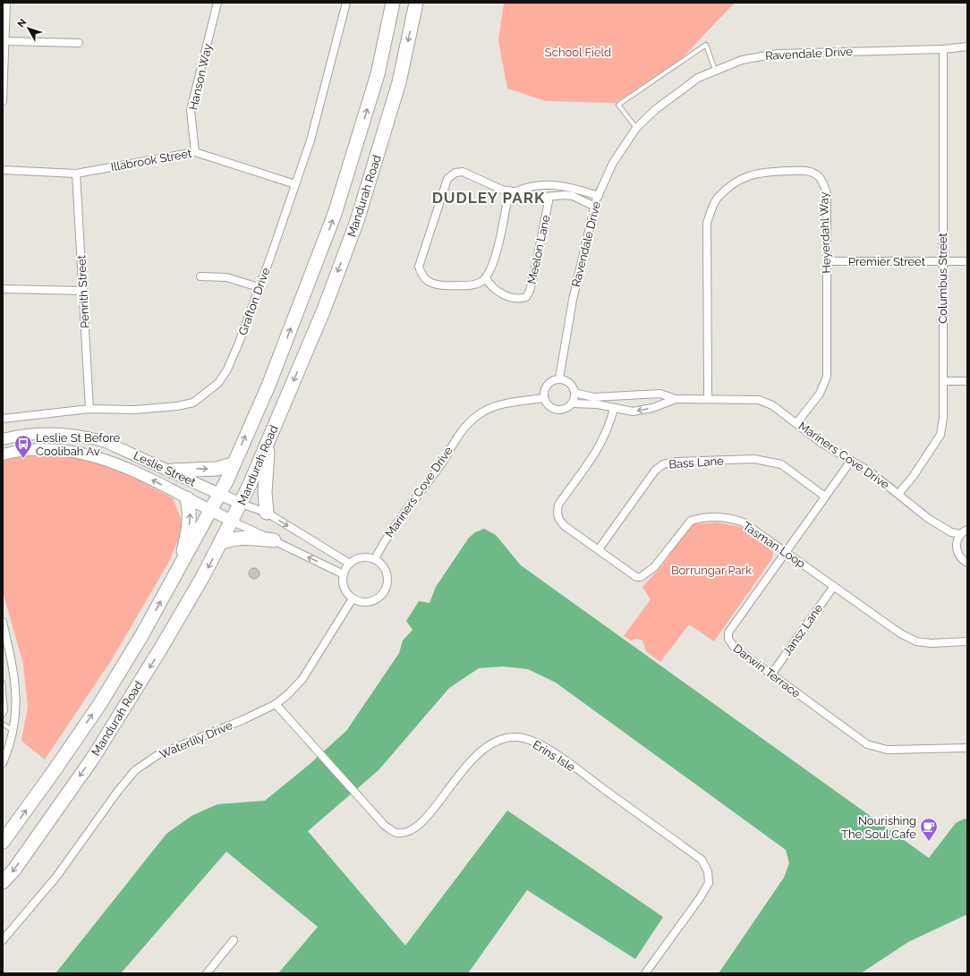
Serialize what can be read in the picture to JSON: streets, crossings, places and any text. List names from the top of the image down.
{
  "streets": {
    "highway": ["Mandurah Road"],
    "street": [
      "Ravendale Drive",
      "Hanson Way",
      "Illabrook Street",
      "Heyerdahl Way",
      "Meelon Lane",
      "Premier Street",
      "Columbus Street",
      "Penrith Street",
      "Grafton Drive",
      "Mariners Cove Drive",
      "Bass Lane",
      "Leslie Street",
      "Tasman Loop",
      "Jansz Lane",
      "Darwin Terrace",
      "Waterlily Drive",
      "Erins Isle"
    ]
  },
  "crossings": [
    ["Ravendale Drive", "Columbus Street"],
    ["Ravendale Drive", "Mariners Cove Drive"],
    ["Hanson Way", "Illabrook Street"],
    ["Illabrook Street", "Penrith Street"],
    ["Illabrook Street", "Grafton Drive"],
    ["Mandurah Road", "Leslie Street"],
    ["Heyerdahl Way", "Premier Street"],
    ["Heyerdahl Way", "Mariners Cove Drive"],
    ["Premier Street", "Columbus Street"],
    ["Columbus Street", "Mariners Cove Drive"],
    ["Penrith Street", "Grafton Drive"],
    ["Mariners Cove Drive", "Tasman Loop"],
    ["Mariners Cove Drive", "Darwin Terrace"],
    ["Mariners Cove Drive", "Waterlily Drive"],
    ["Bass Lane", "Tasman Loop"],
    ["Bass Lane", "Darwin Terrace"],
    ["Tasman Loop", "Jansz Lane"],
    ["Tasman Loop", "Darwin Terrace"],
    ["Jansz Lane", "Darwin Terrace"],
    ["Waterlily Drive", "Erins Isle"]
  ],
  "districts": ["DUDLEY PARK"],
  "parks": ["School Field", "Borrungar Park"],
  "places": {
    "bus stop": ["Leslie St Before Coolibah Av"],
    "cafe": ["Nourishing The Soul Cafe"]
  },
  "north": "top left"
}
